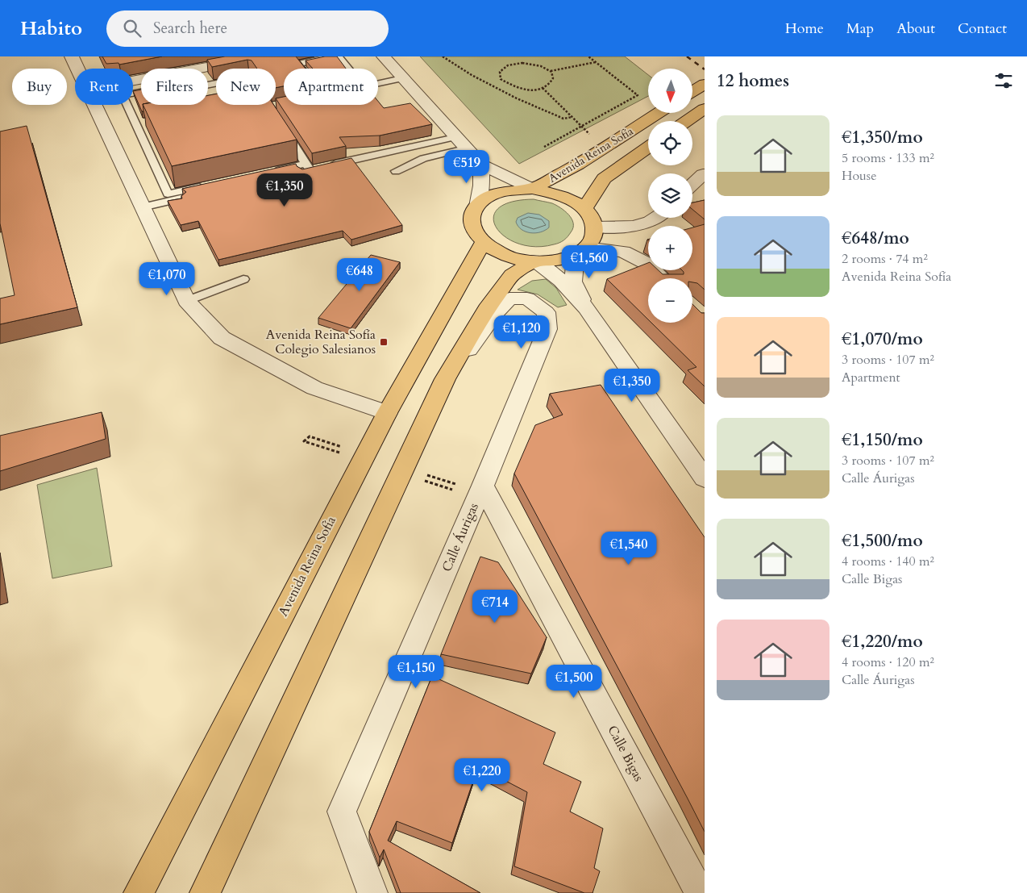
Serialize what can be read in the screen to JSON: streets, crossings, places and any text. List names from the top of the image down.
{
  "streets": {
    "highway": ["Avenida Reina Sofía"],
    "street": ["Calle Áurigas", "Calle Bigas"]
  },
  "crossings": [
    ["Calle Áurigas", "Calle Bigas"]
  ],
  "places": {
    "transit": ["Avenida Reina Sofía Colegio Salesianos"]
  },
  "north": "bottom",
  "page": {
    "header": "Habito",
    "search": "Search here",
    "nav": [
      "Home",
      "Map",
      "About",
      "Contact"
    ],
    "heading": "12 homes",
    "map_buttons": ["+", "−"],
    "chip": [
      "Buy",
      "Rent",
      "Filters",
      "New",
      "Apartment"
    ],
    "list": [
      {
        "name": "€1,350/mo",
        "note": "5 rooms · 133 m² · House"
      },
      {
        "name": "€648/mo",
        "note": "2 rooms · 74 m² · Avenida Reina Sofía"
      },
      {
        "name": "€1,070/mo",
        "note": "3 rooms · 107 m² · Apartment"
      },
      {
        "name": "€1,150/mo",
        "note": "3 rooms · 107 m² · Calle Áurigas"
      },
      {
        "name": "€1,500/mo",
        "note": "4 rooms · 140 m² · Calle Bigas"
      },
      {
        "name": "€1,220/mo",
        "note": "4 rooms · 120 m² · Calle Áurigas"
      }
    ],
    "price": [
      "€519",
      "€1,350",
      "€1,560",
      "€648",
      "€1,070",
      "€1,120",
      "€1,350",
      "€1,540",
      "€714",
      "€1,150",
      "€1,500",
      "€1,220"
    ]
  }
}
